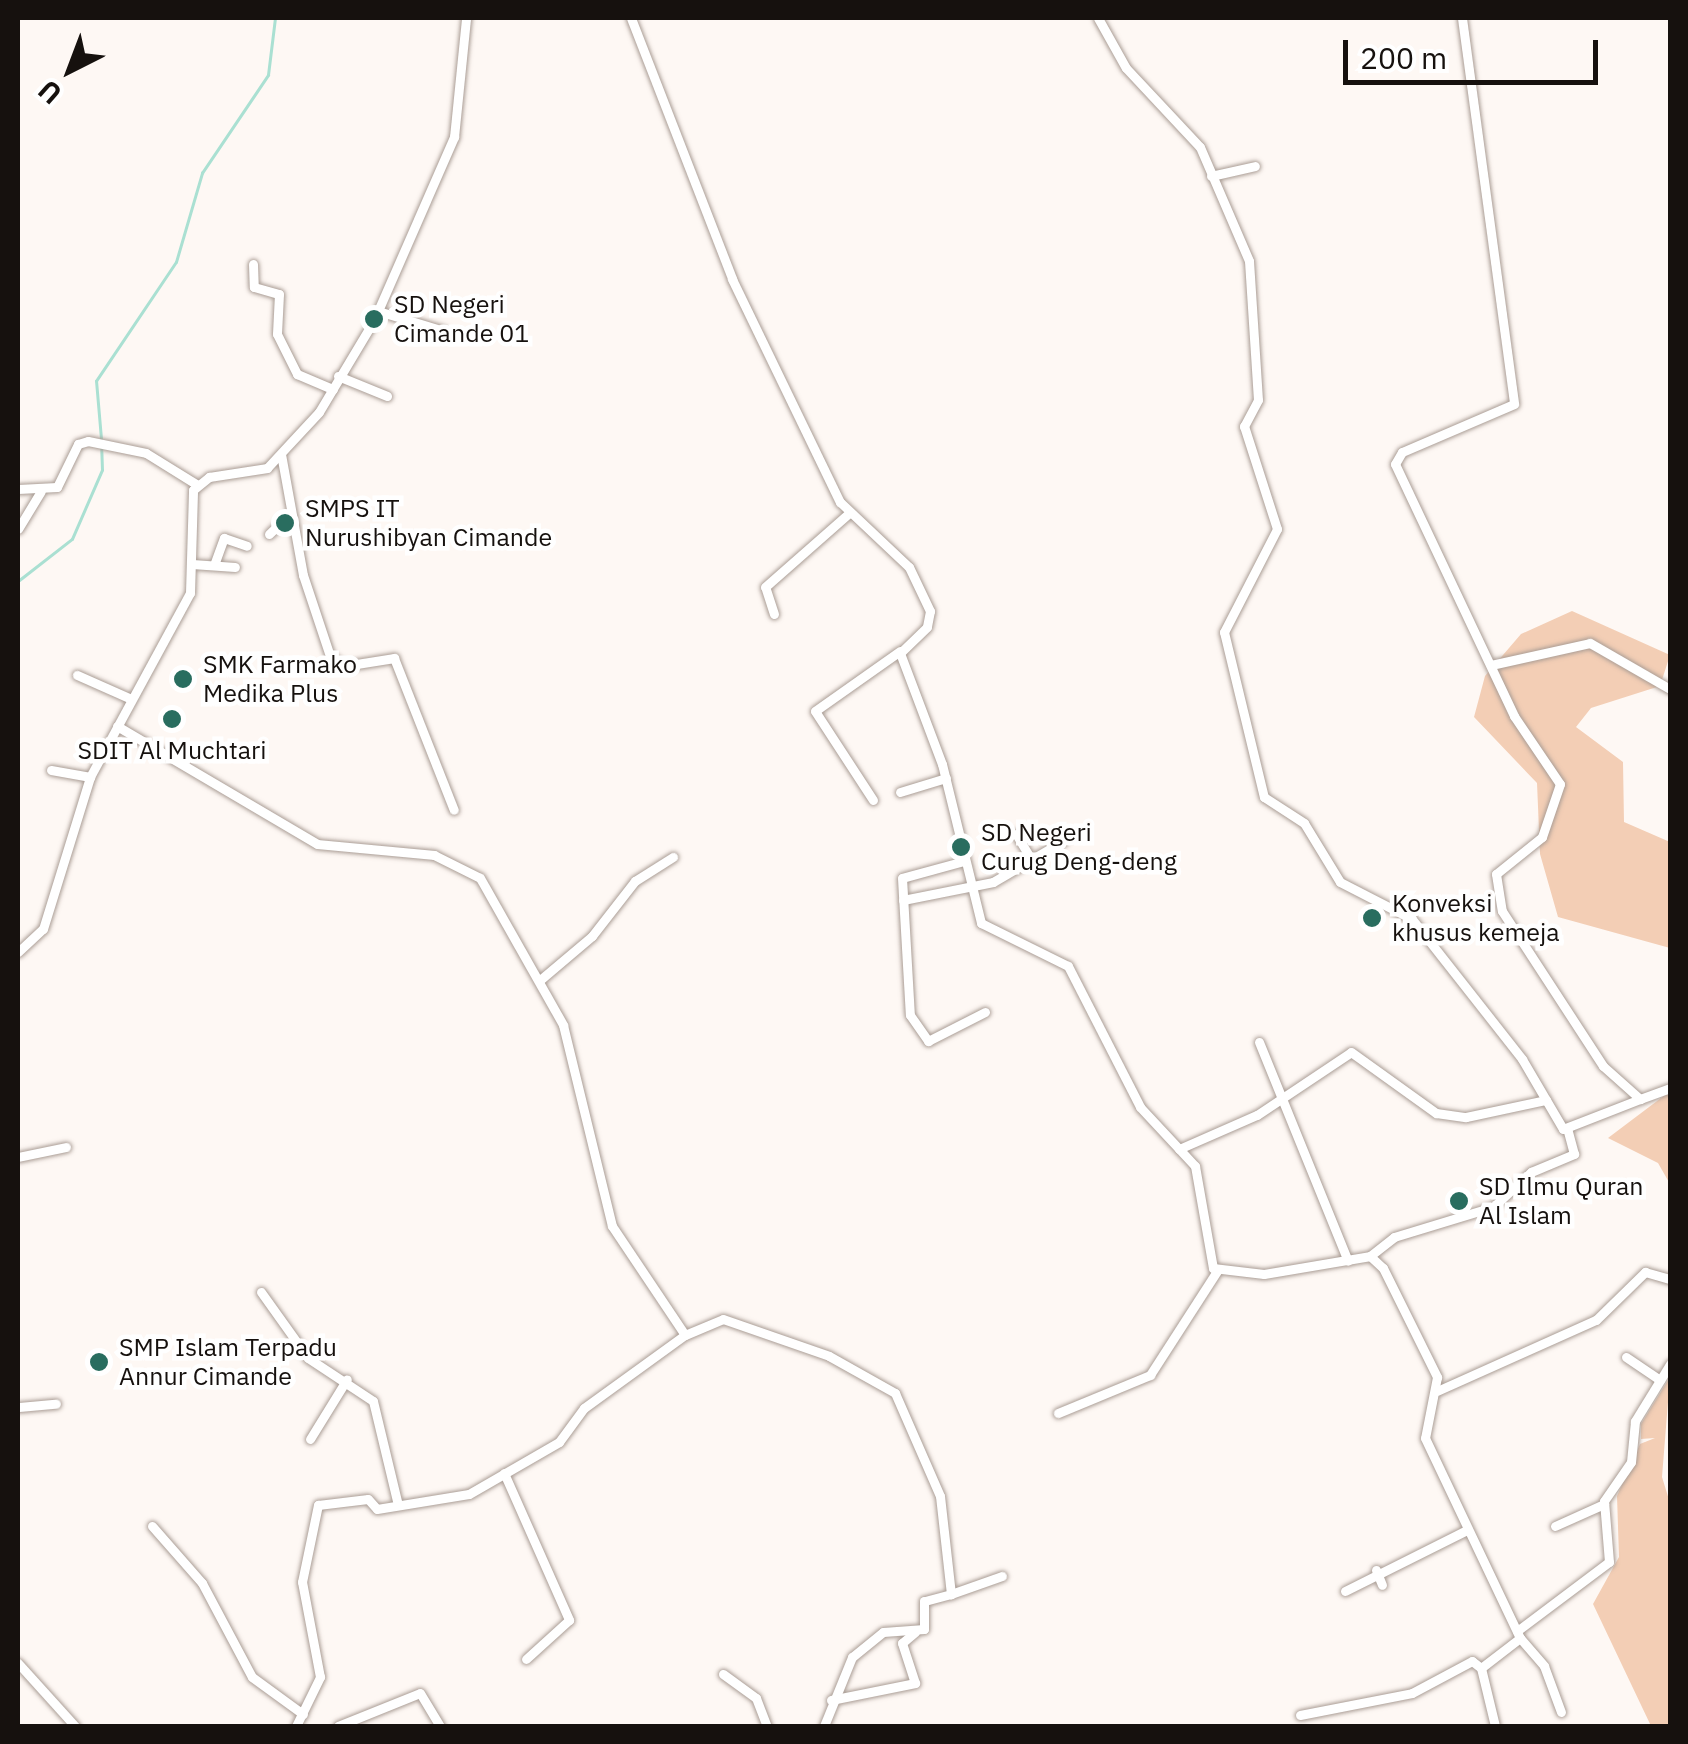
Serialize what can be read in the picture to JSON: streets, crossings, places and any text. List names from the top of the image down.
{
  "places": [
    "SD Negeri Cimande 01",
    "SMPS IT Nurushibyan Cimande",
    "SMK Farmako Medika Plus",
    "SDIT Al Muchtari",
    "SD Negeri Curug Deng-deng",
    "Konveksi khusus kemeja",
    "SD Ilmu Quran Al Islam",
    "SMP Islam Terpadu Annur Cimande"
  ],
  "scale_bar": "200 m",
  "north": "bottom left"
}
